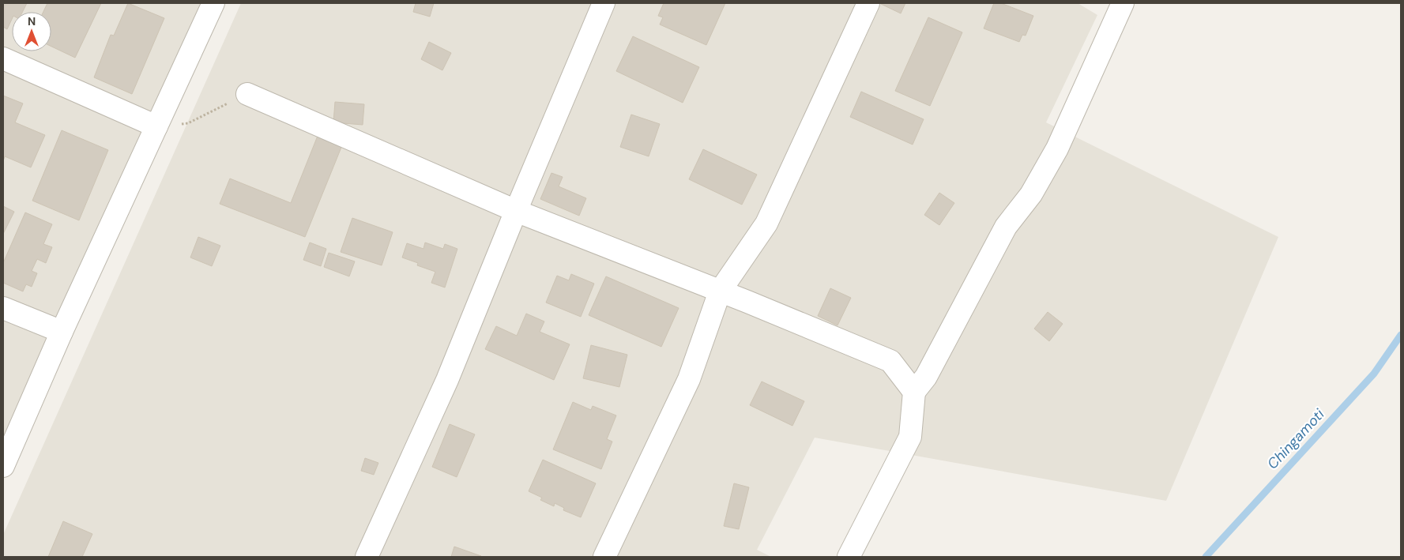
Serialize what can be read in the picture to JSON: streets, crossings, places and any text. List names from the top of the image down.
{
  "water": ["Chingamoti"],
  "north": "top"
}
